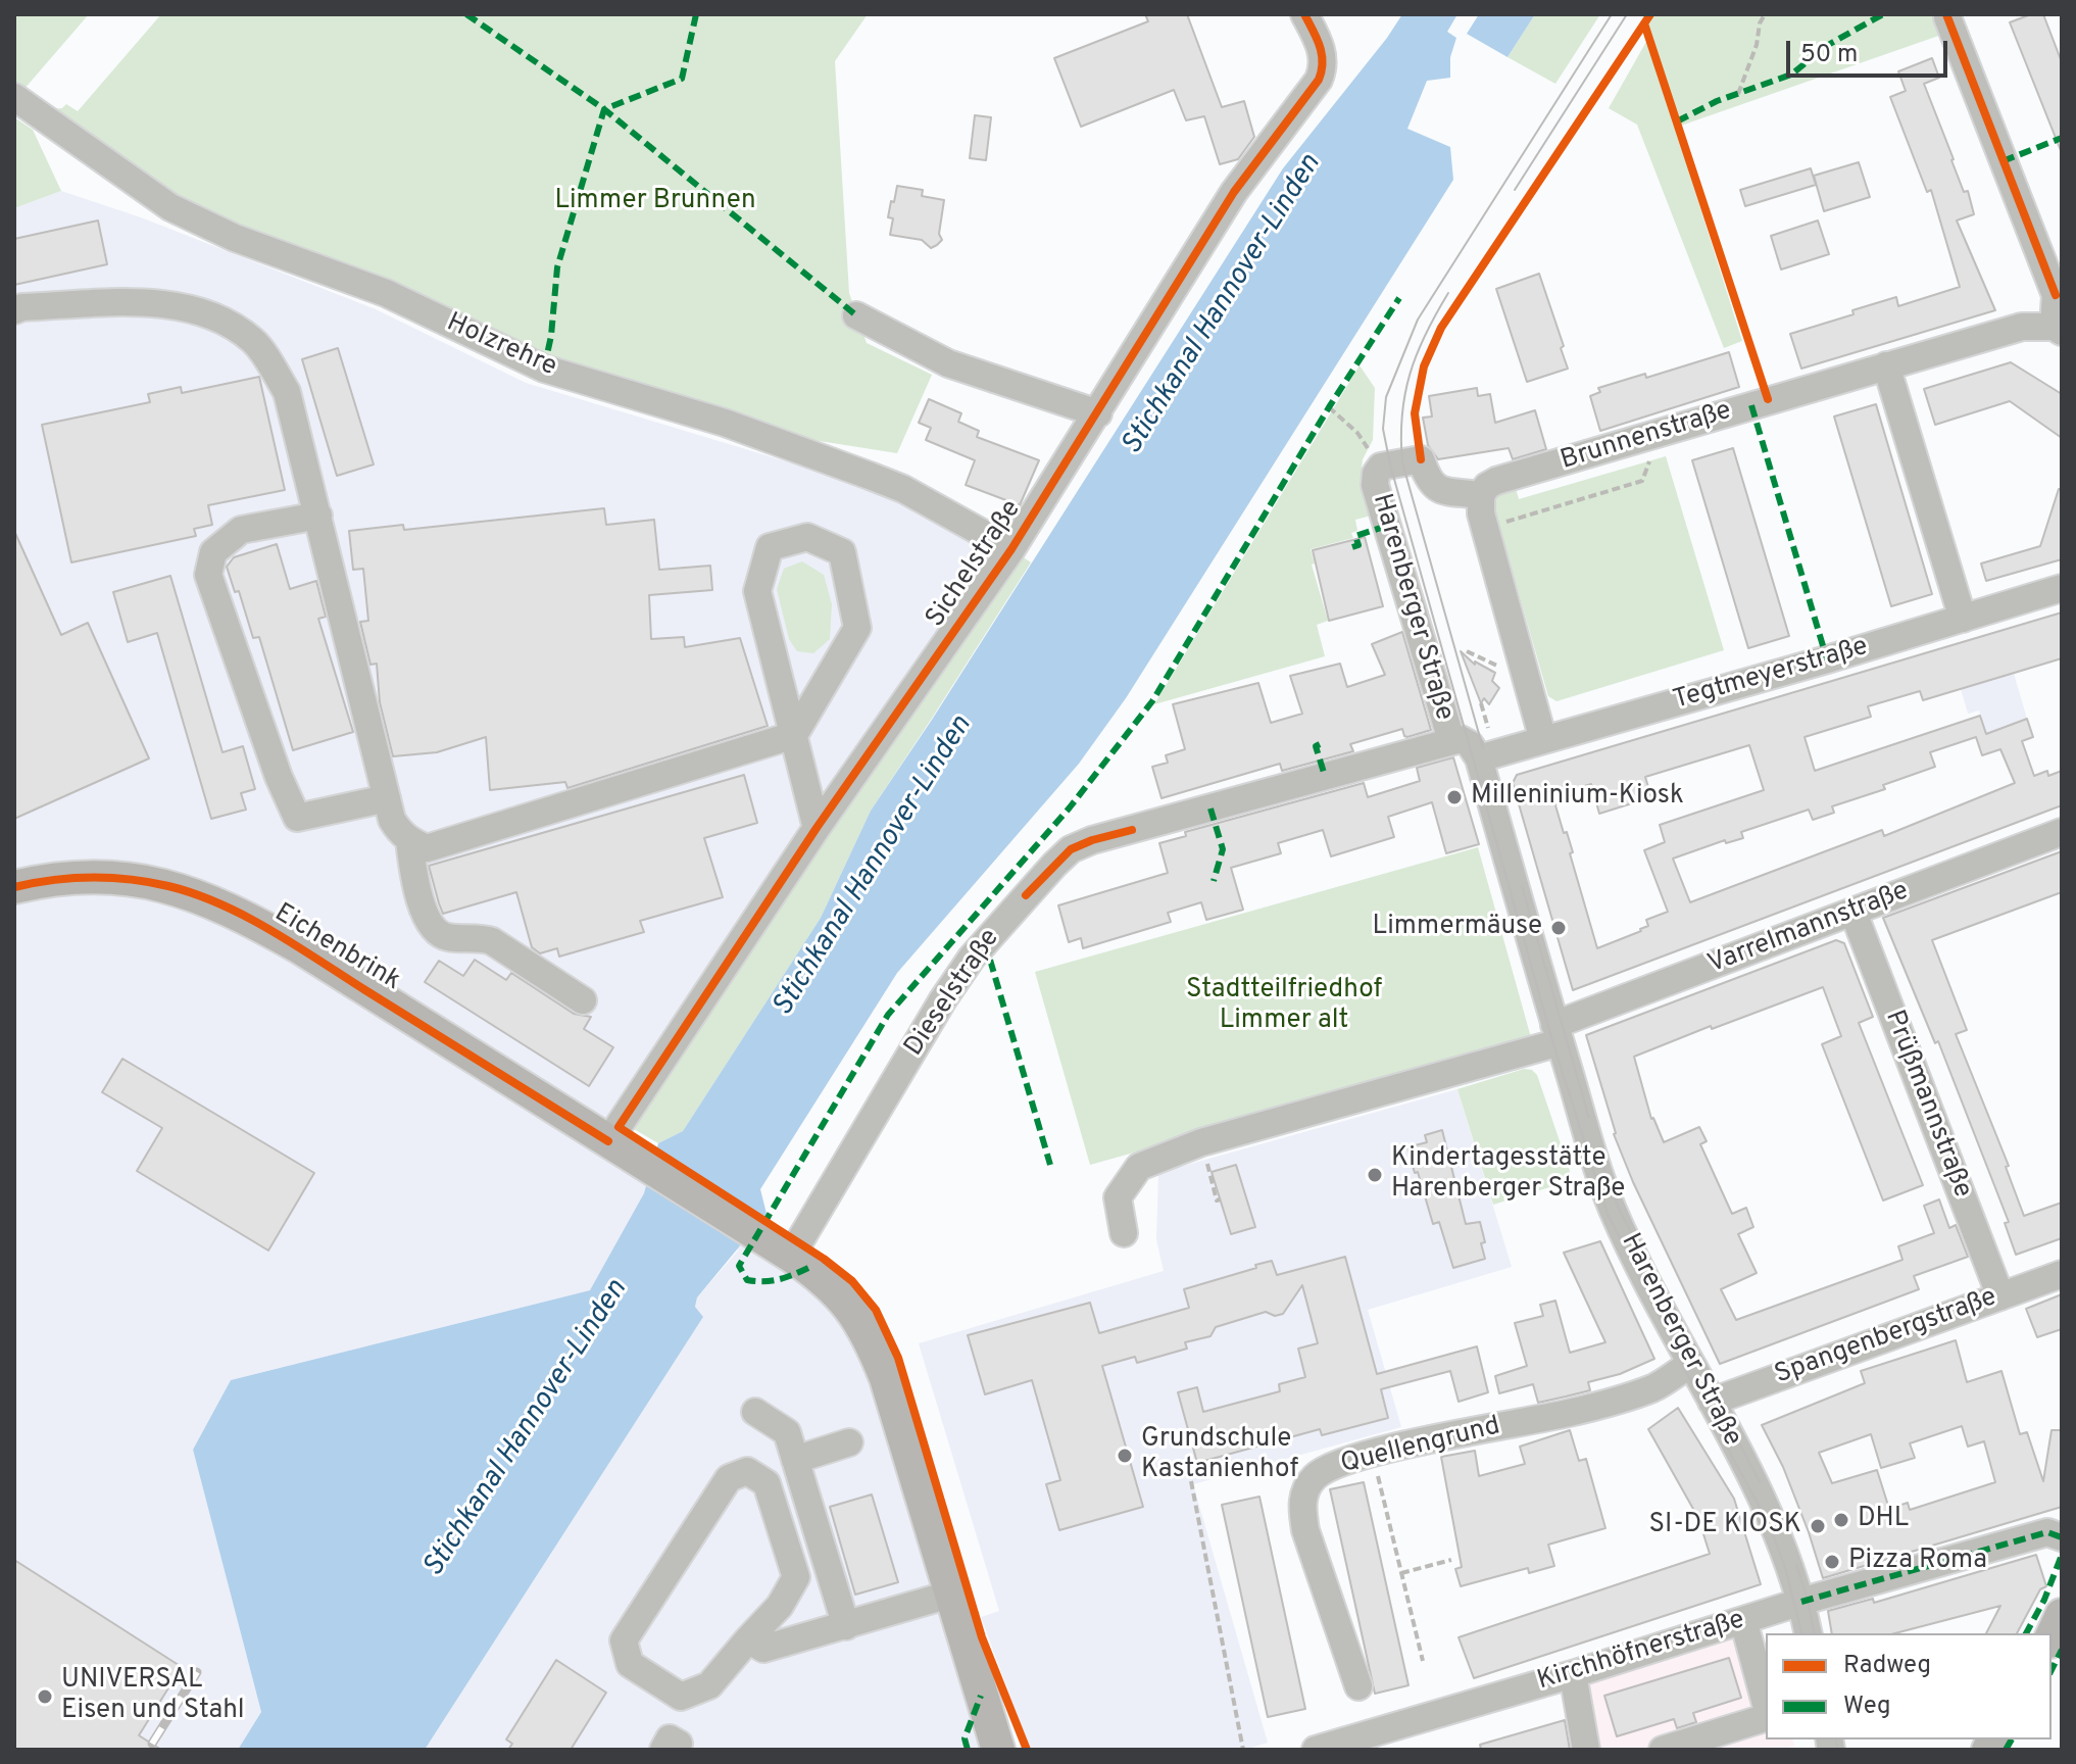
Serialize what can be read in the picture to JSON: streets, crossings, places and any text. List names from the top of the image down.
{
  "streets": {
    "main road": ["Eichenbrink"],
    "street": [
      "Holzrehre",
      "Brunnenstraße",
      "Sichelstraße",
      "Harenberger Straße",
      "Tegtmeyerstraße",
      "Varrelmannstraße",
      "Dieselstraße",
      "Prüßmannstraße",
      "Spangenbergstraße",
      "Quellengrund",
      "Kirchhöfnerstraße"
    ]
  },
  "crossings": [
    ["Holzrehre", "Sichelstraße"],
    ["Brunnenstraße", "Harenberger Straße"],
    ["Sichelstraße", "Eichenbrink"],
    ["Harenberger Straße", "Tegtmeyerstraße"],
    ["Harenberger Straße", "Varrelmannstraße"],
    ["Harenberger Straße", "Dieselstraße"],
    ["Harenberger Straße", "Spangenbergstraße"],
    ["Harenberger Straße", "Quellengrund"],
    ["Harenberger Straße", "Kirchhöfnerstraße"],
    ["Tegtmeyerstraße", "Dieselstraße"],
    ["Varrelmannstraße", "Prüßmannstraße"],
    ["Eichenbrink", "Dieselstraße"],
    ["Prüßmannstraße", "Spangenbergstraße"]
  ],
  "water": ["Stichkanal Hannover-Linden"],
  "parks": ["Limmer Brunnen", "Stadtteilfriedhof Limmer alt"],
  "places": [
    "Milleninium-Kiosk",
    "Limmermäuse",
    "Kindertagesstätte Harenberger Straße",
    "Grundschule Kastanienhof",
    "DHL",
    "SI-DE KIOSK",
    "Pizza Roma",
    "UNIVERSAL Eisen und Stahl"
  ],
  "legend": ["Radweg", "Weg"],
  "scale_bar": "50 m"
}
